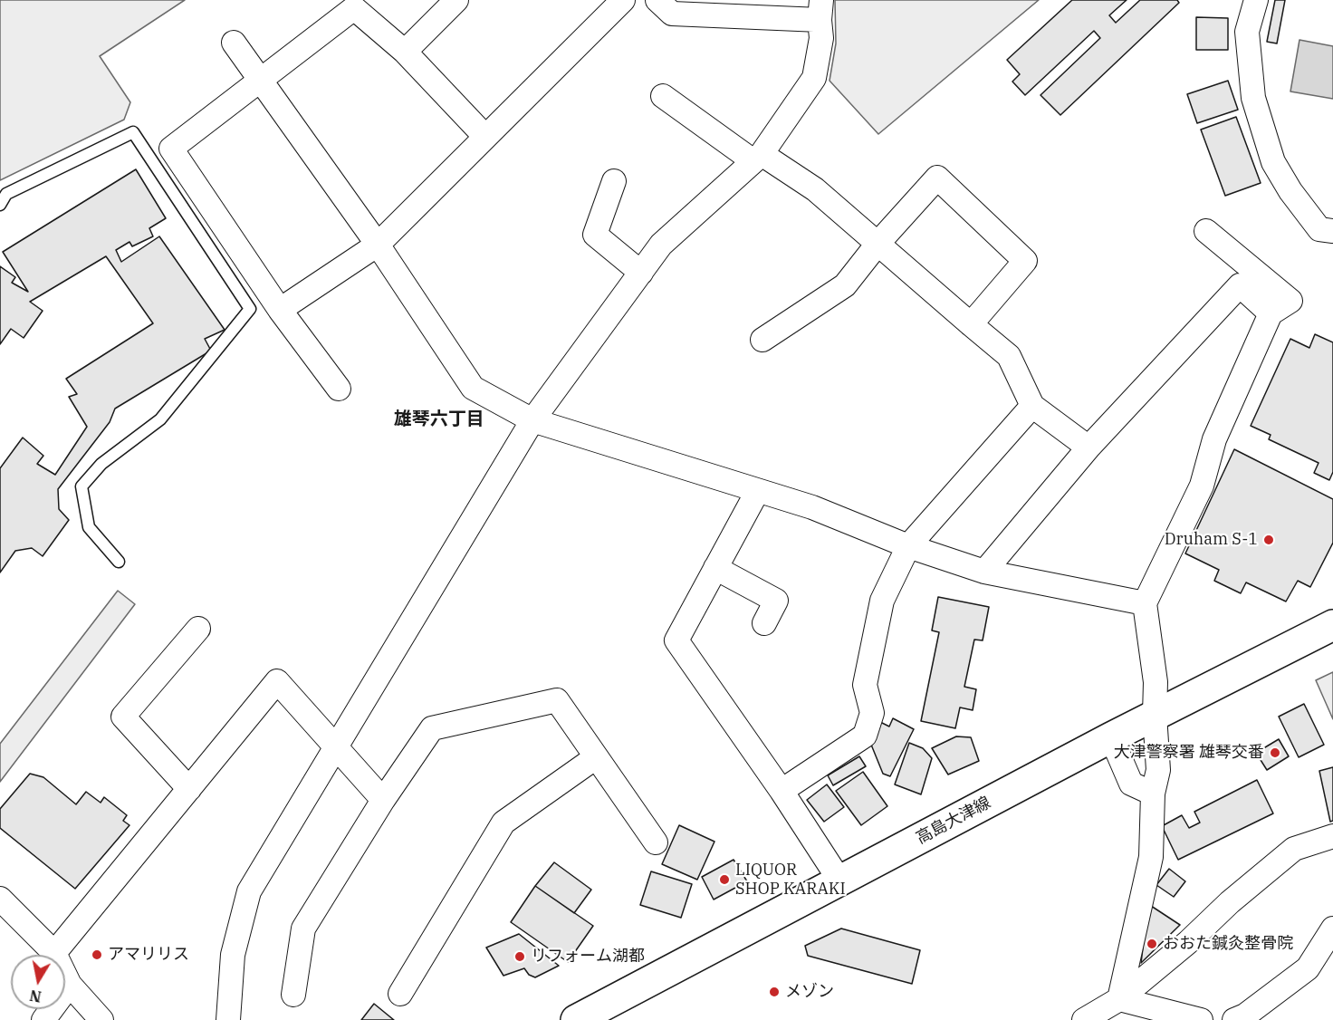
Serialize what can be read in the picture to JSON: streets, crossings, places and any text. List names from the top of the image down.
{
  "streets": {
    "main road": ["高島大津線"]
  },
  "districts": ["雄琴六丁目"],
  "places": [
    "Druham S-1",
    "大津警察署 雄琴交番",
    "LIQUOR SHOP KARAKI",
    "おおた鍼灸整骨院",
    "アマリリス",
    "リフォーム湖都",
    "メゾン"
  ],
  "north": "bottom"
}
